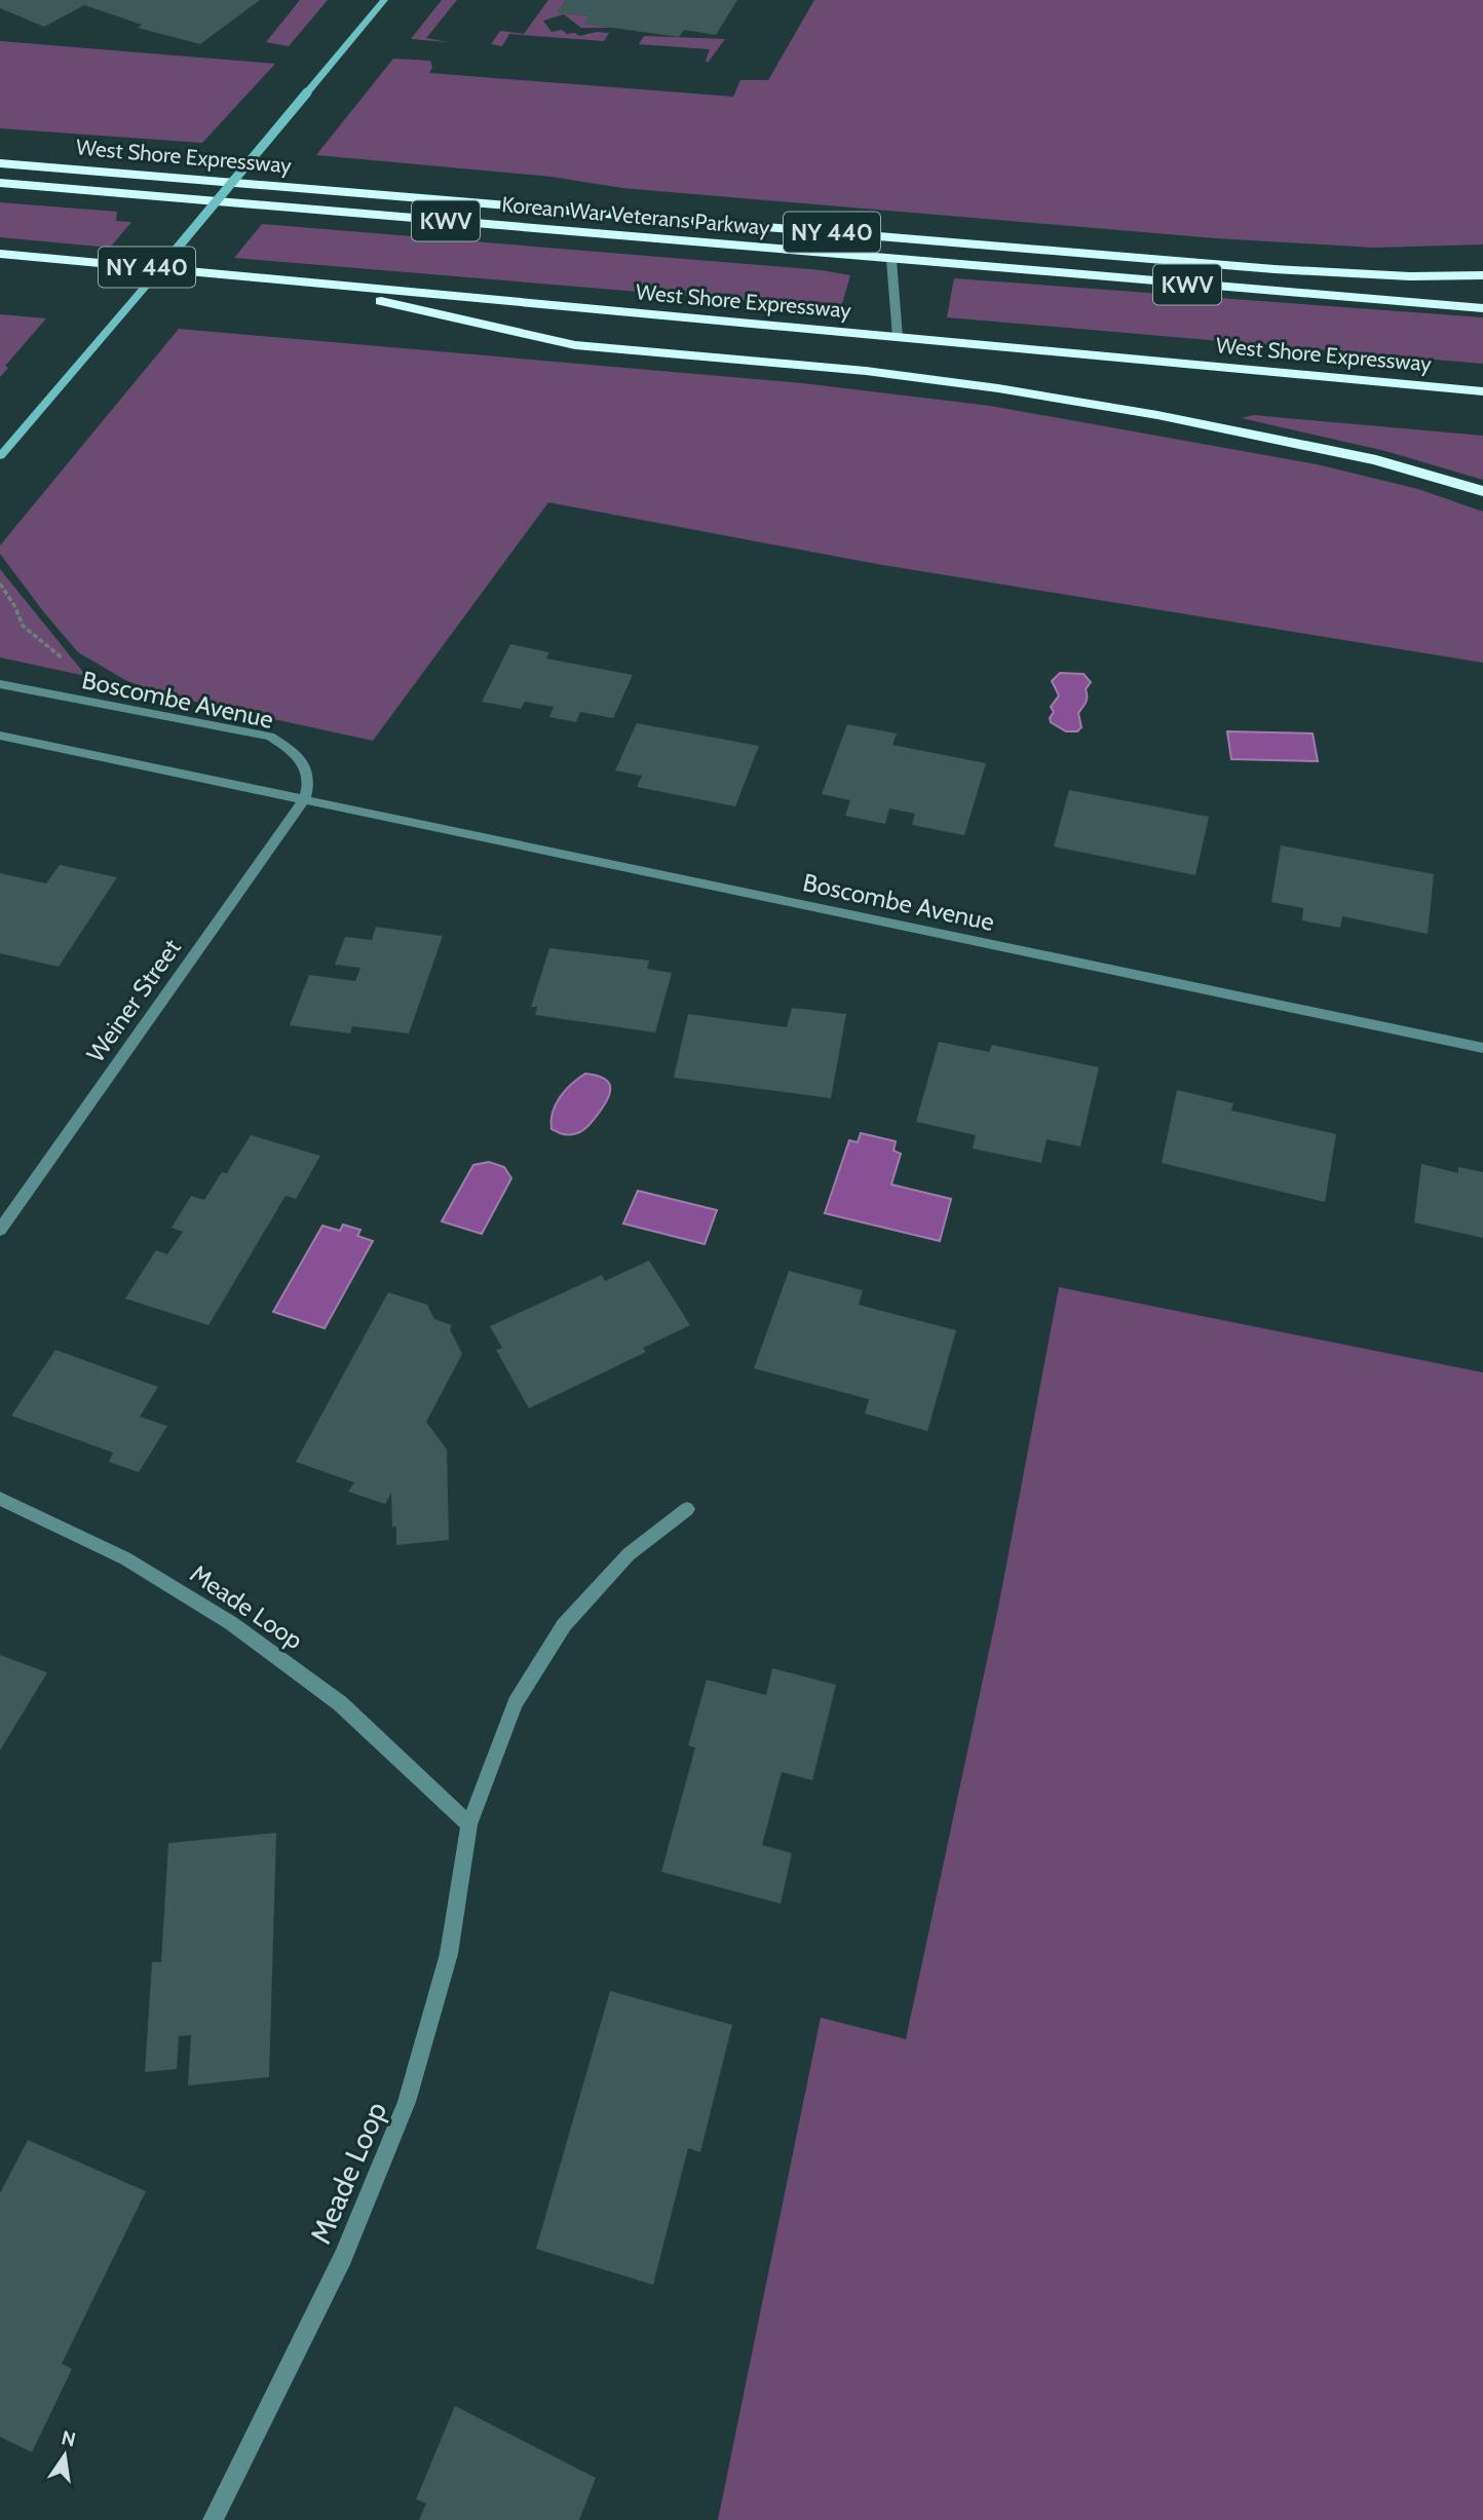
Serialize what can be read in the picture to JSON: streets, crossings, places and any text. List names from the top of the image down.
{
  "streets": {
    "highway": [
      "West Shore Expressway",
      "Korean War Veterans Parkway",
      "KWV",
      "NY 440"
    ],
    "street": ["Boscombe Avenue", "Weiner Street", "Meade Loop"]
  },
  "crossings": [
    ["Boscombe Avenue", "Weiner Street"]
  ],
  "north": "top"
}
